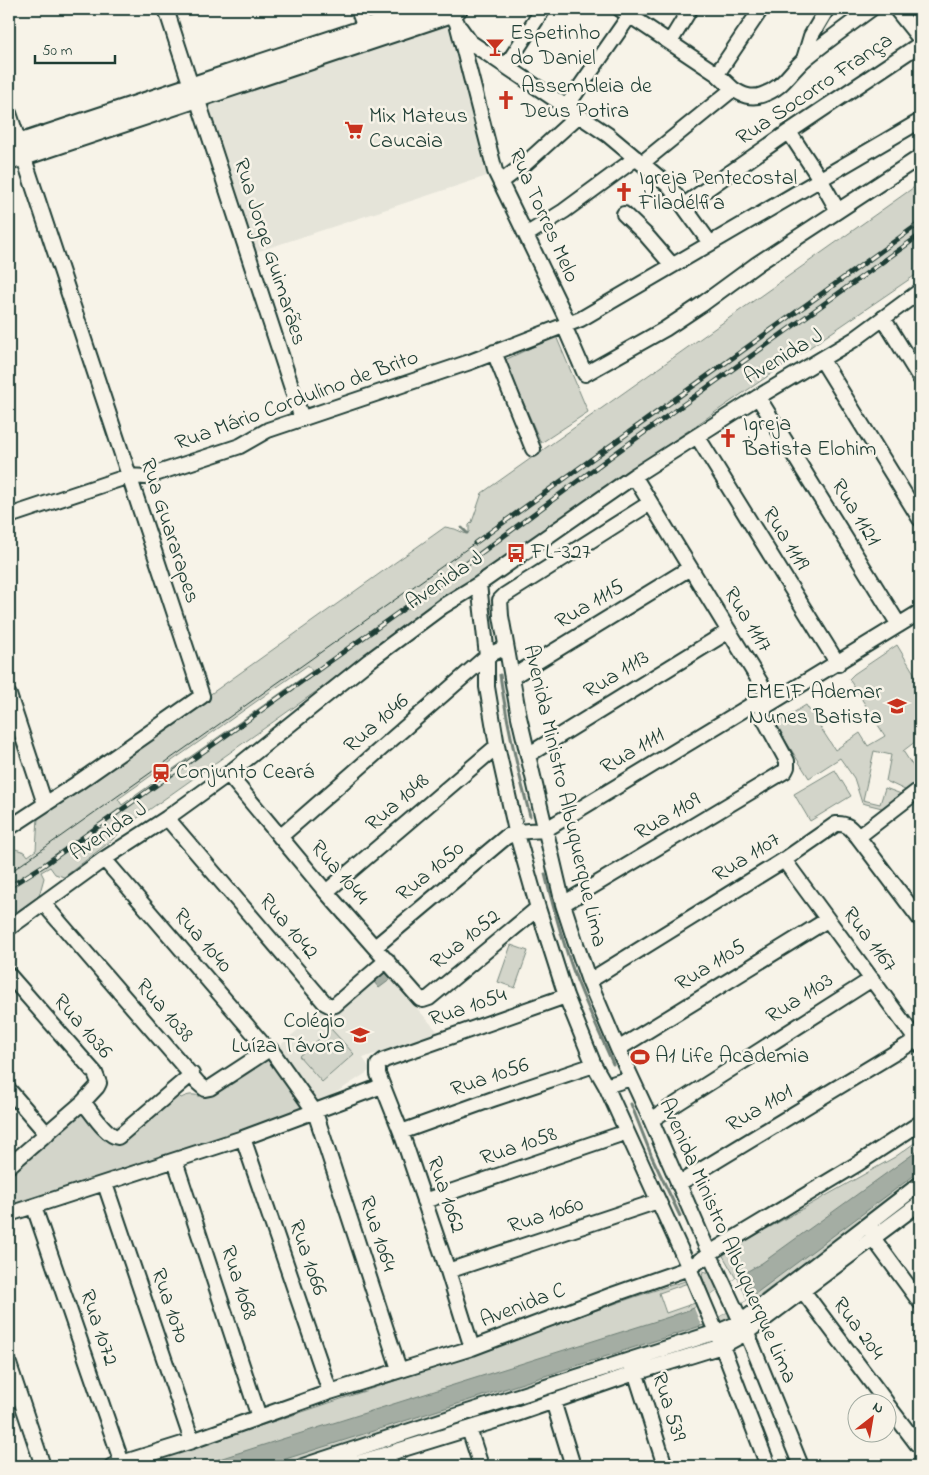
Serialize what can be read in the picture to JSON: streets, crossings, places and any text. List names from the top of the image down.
{
  "streets": {
    "street": [
      "Rua Socorro França",
      "Rua Torres Melo",
      "Rua Jorge Guimarães",
      "Avenida J",
      "Rua Mário Cordulino de Brito",
      "Rua 1121",
      "Rua Guararapes",
      "Rua 1119",
      "Rua 1115",
      "Rua 1117",
      "Rua 1113",
      "Rua 1046",
      "Rua 1111",
      "Avenida Ministro Albuquerque Lima",
      "Rua 1048",
      "Rua 1109",
      "Rua 1107",
      "Rua 1050",
      "Rua 1044",
      "Rua 1042",
      "Rua 1052",
      "Rua 1167",
      "Rua 1040",
      "Rua 1105",
      "Rua 1103",
      "Rua 1054",
      "Rua 1038",
      "Rua 1036",
      "Rua 1056",
      "Rua 1101",
      "Rua 1058",
      "Rua 1062",
      "Rua 1060",
      "Rua 1064",
      "Rua 1066",
      "Rua 1068",
      "Rua 1070",
      "Avenida C",
      "Rua 1072",
      "Rua 204",
      "Rua 539"
    ]
  },
  "crossings": [
    ["Rua Torres Melo", "Rua Mário Cordulino de Brito"],
    ["Rua Jorge Guimarães", "Rua Mário Cordulino de Brito"],
    ["Avenida J", "Rua 1121"],
    ["Avenida J", "Rua 1119"],
    ["Avenida J", "Avenida Ministro Albuquerque Lima"],
    ["Avenida J", "Rua 1044"],
    ["Avenida J", "Rua 1042"],
    ["Avenida J", "Rua 1040"],
    ["Avenida J", "Rua 1038"],
    ["Rua Mário Cordulino de Brito", "Rua Guararapes"],
    ["Rua 1121", "Rua 1111"],
    ["Rua 1119", "Rua 1111"],
    ["Rua 1115", "Rua 1117"],
    ["Rua 1115", "Avenida Ministro Albuquerque Lima"],
    ["Rua 1117", "Rua 1113"],
    ["Rua 1117", "Rua 1111"],
    ["Rua 1117", "Avenida Ministro Albuquerque Lima"],
    ["Rua 1117", "Rua 1109"],
    ["Rua 1113", "Avenida Ministro Albuquerque Lima"],
    ["Rua 1046", "Avenida Ministro Albuquerque Lima"],
    ["Rua 1046", "Rua 1044"],
    ["Rua 1111", "Avenida Ministro Albuquerque Lima"],
    ["Rua 1111", "Rua 1109"],
    ["Rua 1111", "Rua 1050"],
    ["Avenida Ministro Albuquerque Lima", "Rua 1048"],
    ["Avenida Ministro Albuquerque Lima", "Rua 1109"],
    ["Avenida Ministro Albuquerque Lima", "Rua 1107"],
    ["Avenida Ministro Albuquerque Lima", "Rua 1050"],
    ["Avenida Ministro Albuquerque Lima", "Rua 1052"],
    ["Avenida Ministro Albuquerque Lima", "Rua 1105"],
    ["Avenida Ministro Albuquerque Lima", "Rua 1103"],
    ["Avenida Ministro Albuquerque Lima", "Rua 1054"],
    ["Avenida Ministro Albuquerque Lima", "Rua 1056"],
    ["Avenida Ministro Albuquerque Lima", "Rua 1101"],
    ["Avenida Ministro Albuquerque Lima", "Rua 1058"],
    ["Avenida Ministro Albuquerque Lima", "Rua 1060"],
    ["Avenida Ministro Albuquerque Lima", "Avenida C"],
    ["Rua 1048", "Rua 1044"],
    ["Rua 1107", "Rua 1167"],
    ["Rua 1050", "Rua 1044"],
    ["Rua 1044", "Rua 1042"],
    ["Rua 1044", "Rua 1052"],
    ["Rua 1167", "Rua 1105"],
    ["Rua 1167", "Rua 1103"],
    ["Rua 1167", "Rua 1101"],
    ["Rua 1040", "Rua 1038"],
    ["Rua 1040", "Rua 1064"],
    ["Rua 1054", "Rua 1062"],
    ["Rua 1056", "Rua 1062"],
    ["Rua 1058", "Rua 1062"],
    ["Rua 1062", "Rua 1060"],
    ["Rua 1062", "Avenida C"],
    ["Rua 1064", "Avenida C"],
    ["Rua 1066", "Avenida C"],
    ["Rua 1068", "Avenida C"],
    ["Rua 1070", "Avenida C"],
    ["Avenida C", "Rua 1072"]
  ],
  "places": {
    "bar": ["Espetinho do Daniel"],
    "church": ["Assembleia de Deus Potira", "Igreja Pentecostal Filadélfia", "Igreja Batista Elohim"],
    "supermarket": ["Mix Mateus Caucaia"],
    "bus stop": ["FL-327"],
    "school or university": ["EMEIF Ademar Nunes Batista", "Colégio Luíza Távora"],
    "station": ["Conjunto Ceará"],
    "sports": ["A1 Life Academia"]
  },
  "scale_bar": "50 m",
  "north": "top right"
}
